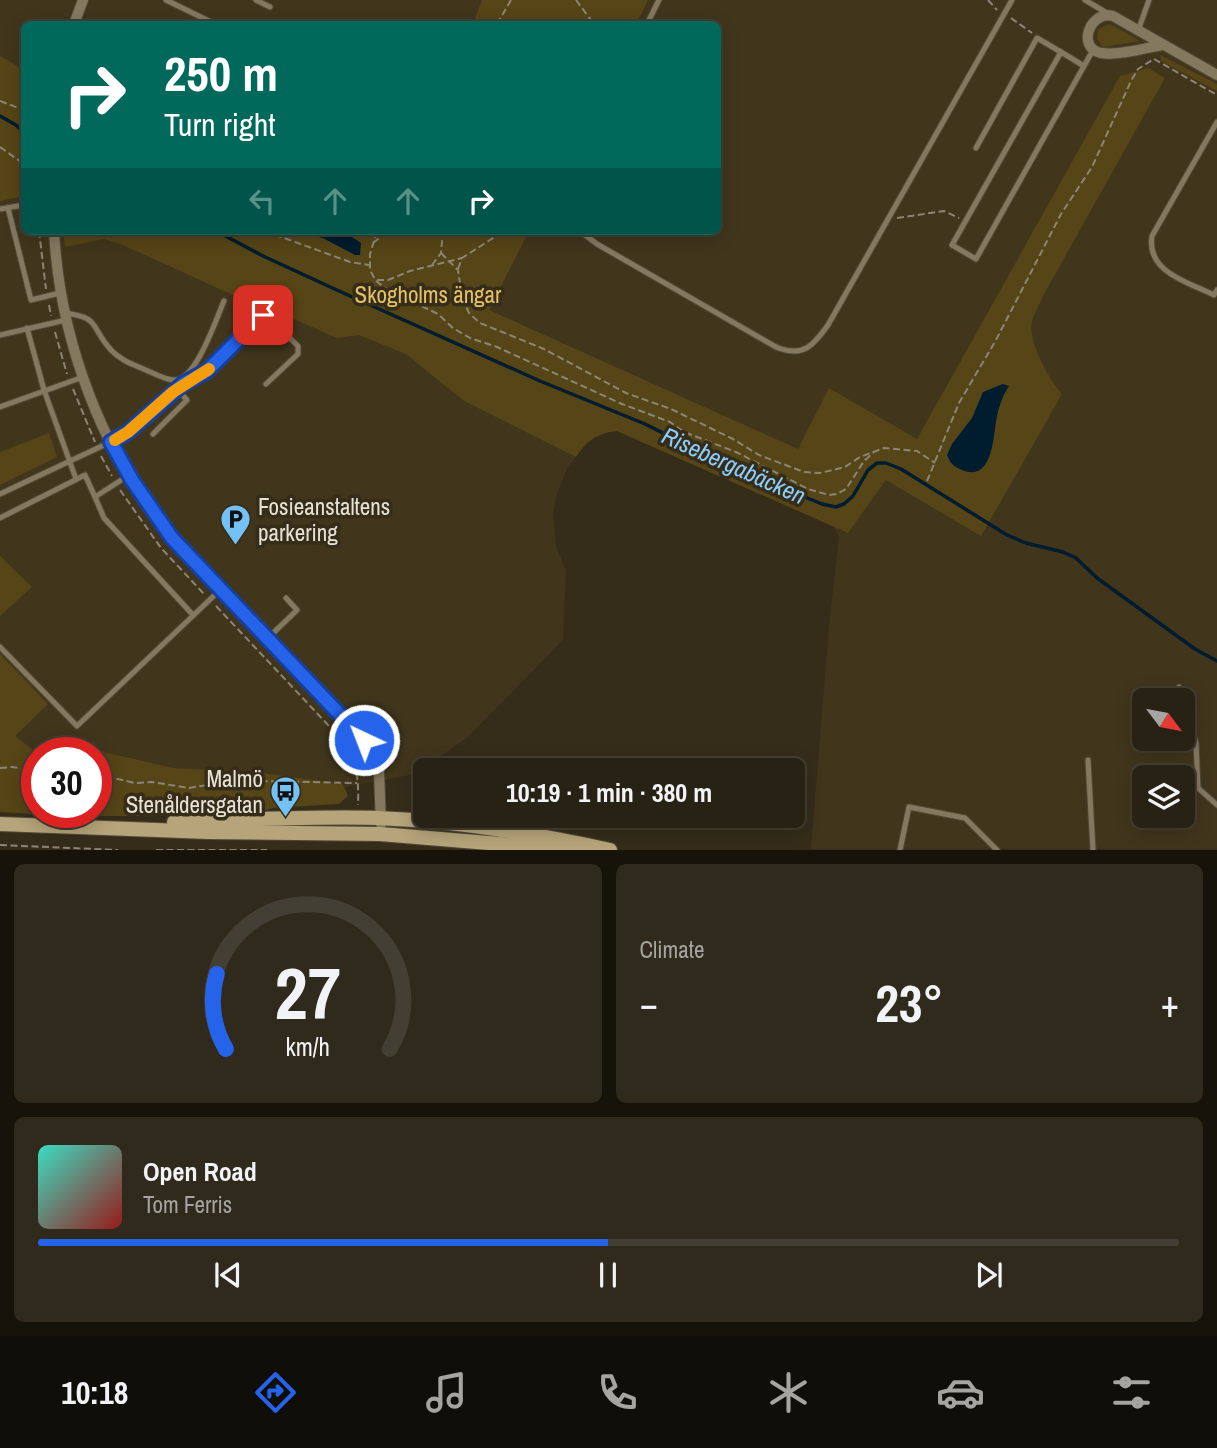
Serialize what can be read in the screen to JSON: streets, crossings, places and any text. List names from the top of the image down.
{
  "water": ["Risebergabäcken"],
  "parks": ["Skogholms ängar"],
  "places": {
    "parking": ["Fosieanstaltens parkering"],
    "bus stop": ["Malmö Stenåldersgatan"]
  },
  "north": "bottom right",
  "page": {
    "turn": ["250 m", "Turn right"],
    "limit": "30",
    "trip": "10:19 · 1 min · 380 m",
    "tile": "Climate",
    "heat": ["−", "23°", "+"],
    "song": ["Open Road", "Tom Ferris"],
    "tabs": "10:18",
    "gauge": ["27", "km/h"]
  }
}
